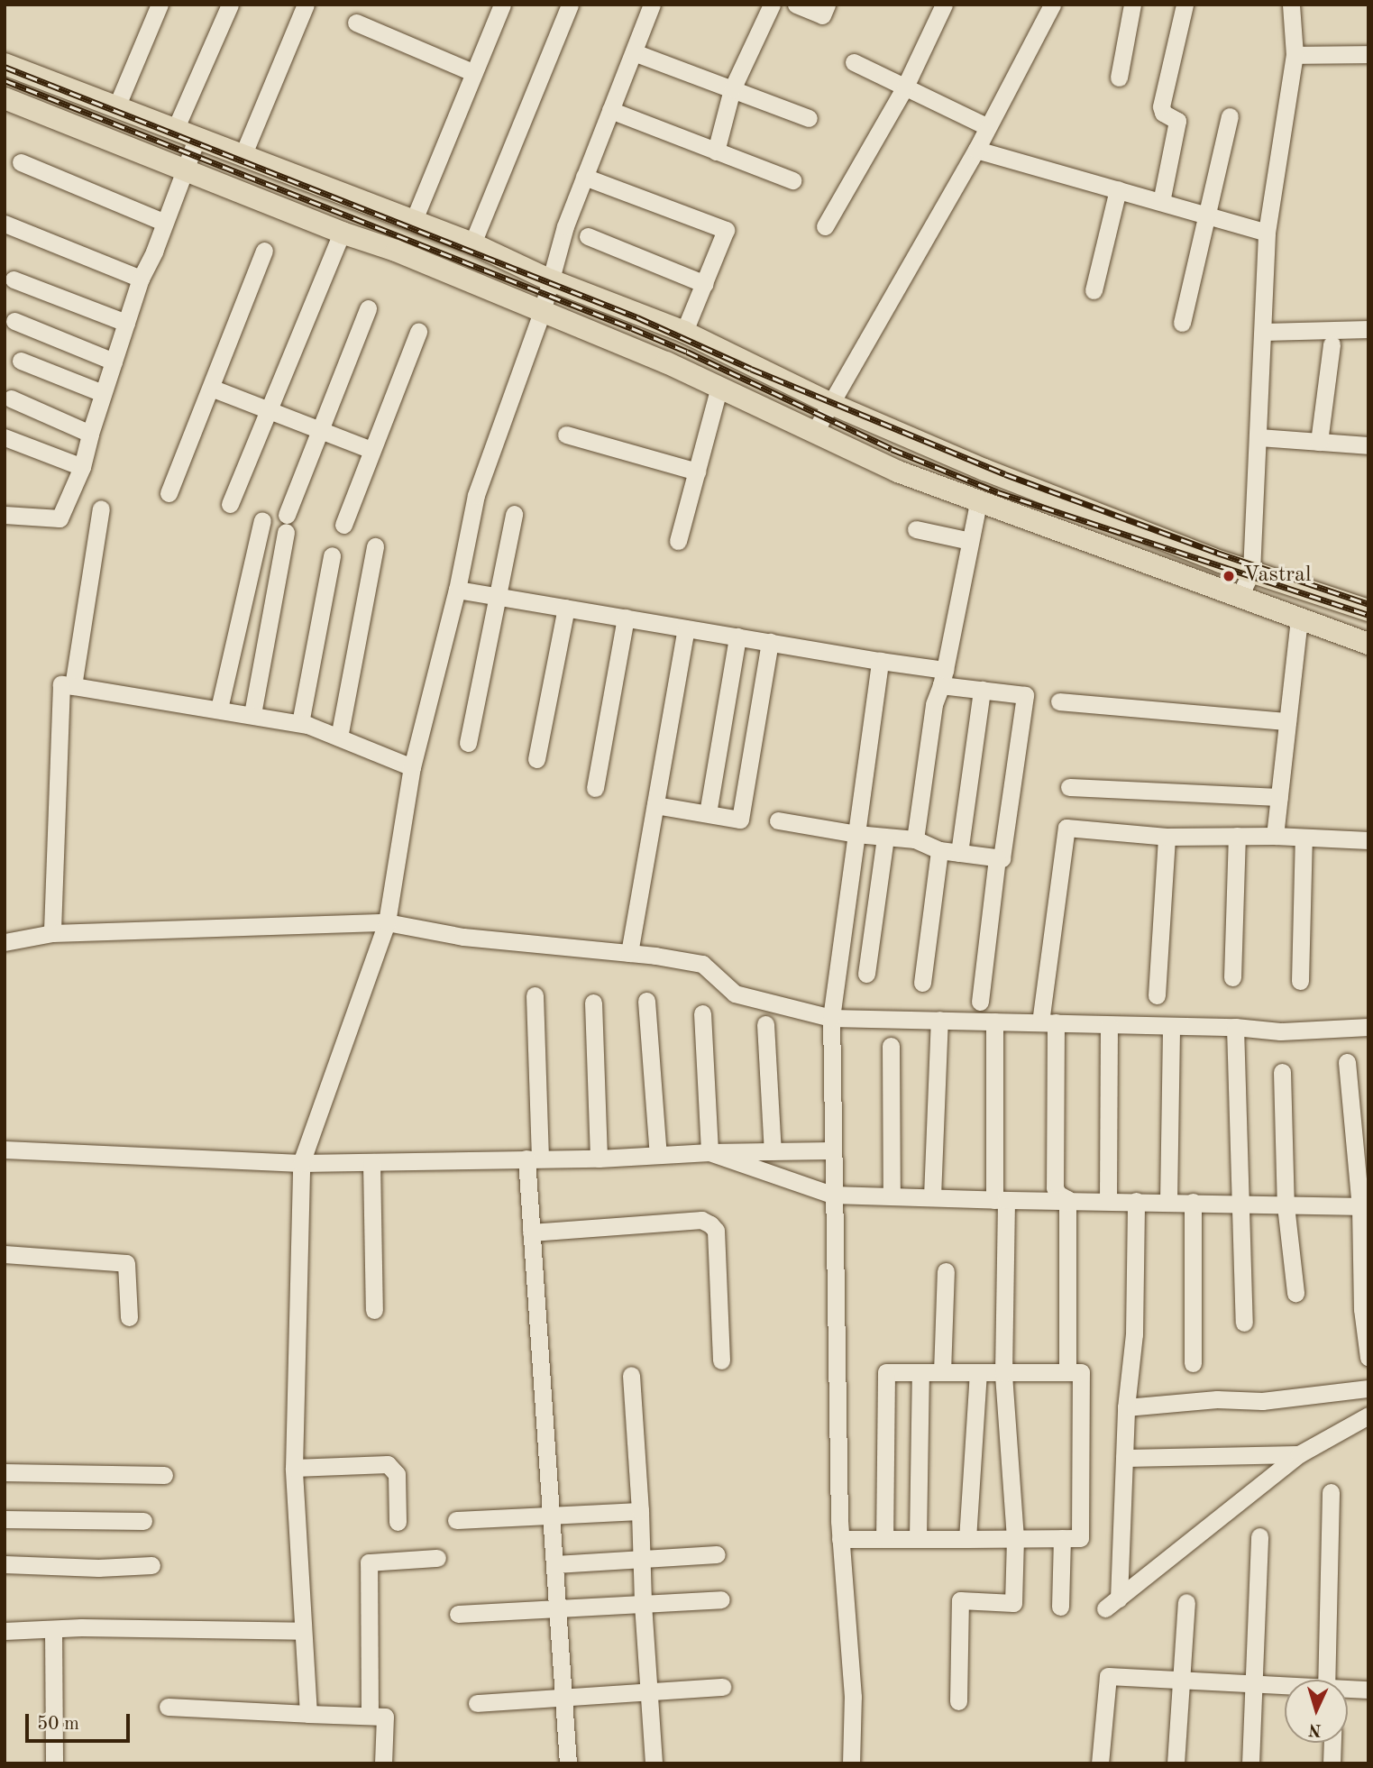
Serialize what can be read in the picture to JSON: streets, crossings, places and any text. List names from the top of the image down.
{
  "places": ["Vastral"],
  "scale_bar": "50 m",
  "north": "bottom"
}
